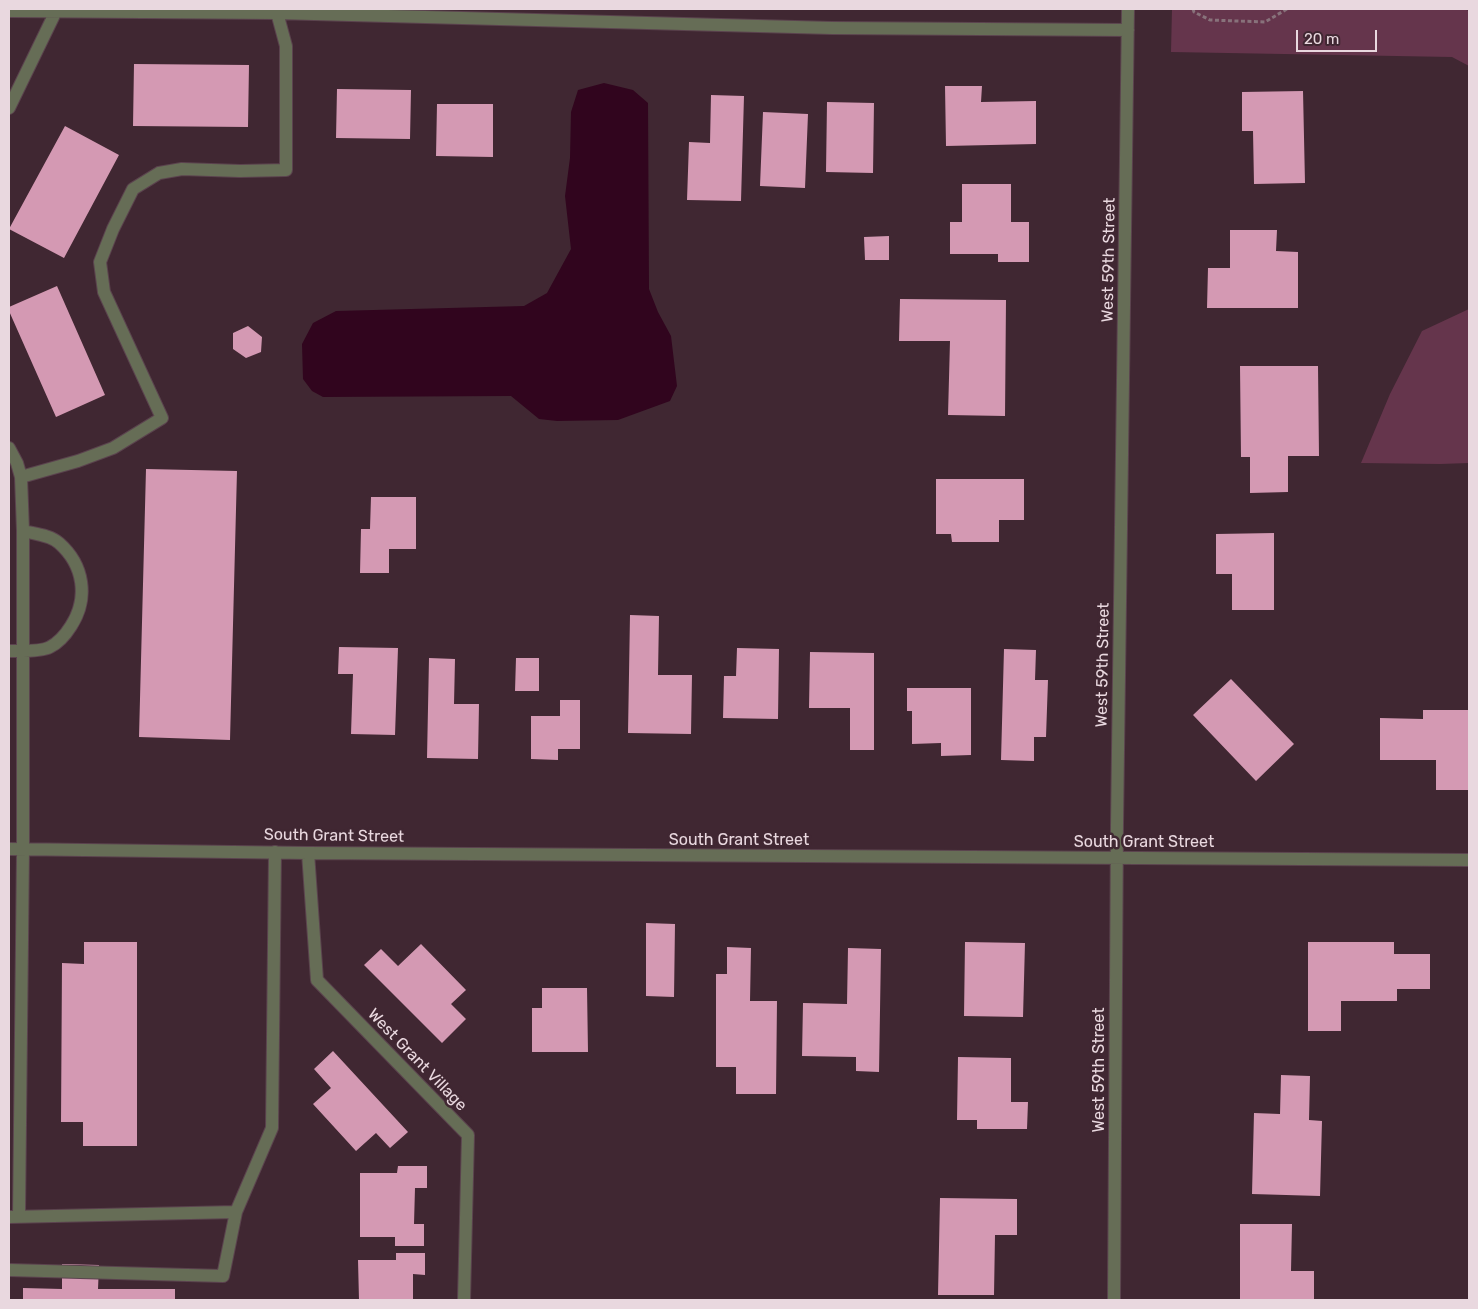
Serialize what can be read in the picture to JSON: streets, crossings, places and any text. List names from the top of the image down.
{
  "streets": {
    "street": ["West 59th Street", "South Grant Street", "West Grant Village"]
  },
  "crossings": [
    ["West 59th Street", "South Grant Street"],
    ["South Grant Street", "West Grant Village"]
  ],
  "scale_bar": "20 m"
}
